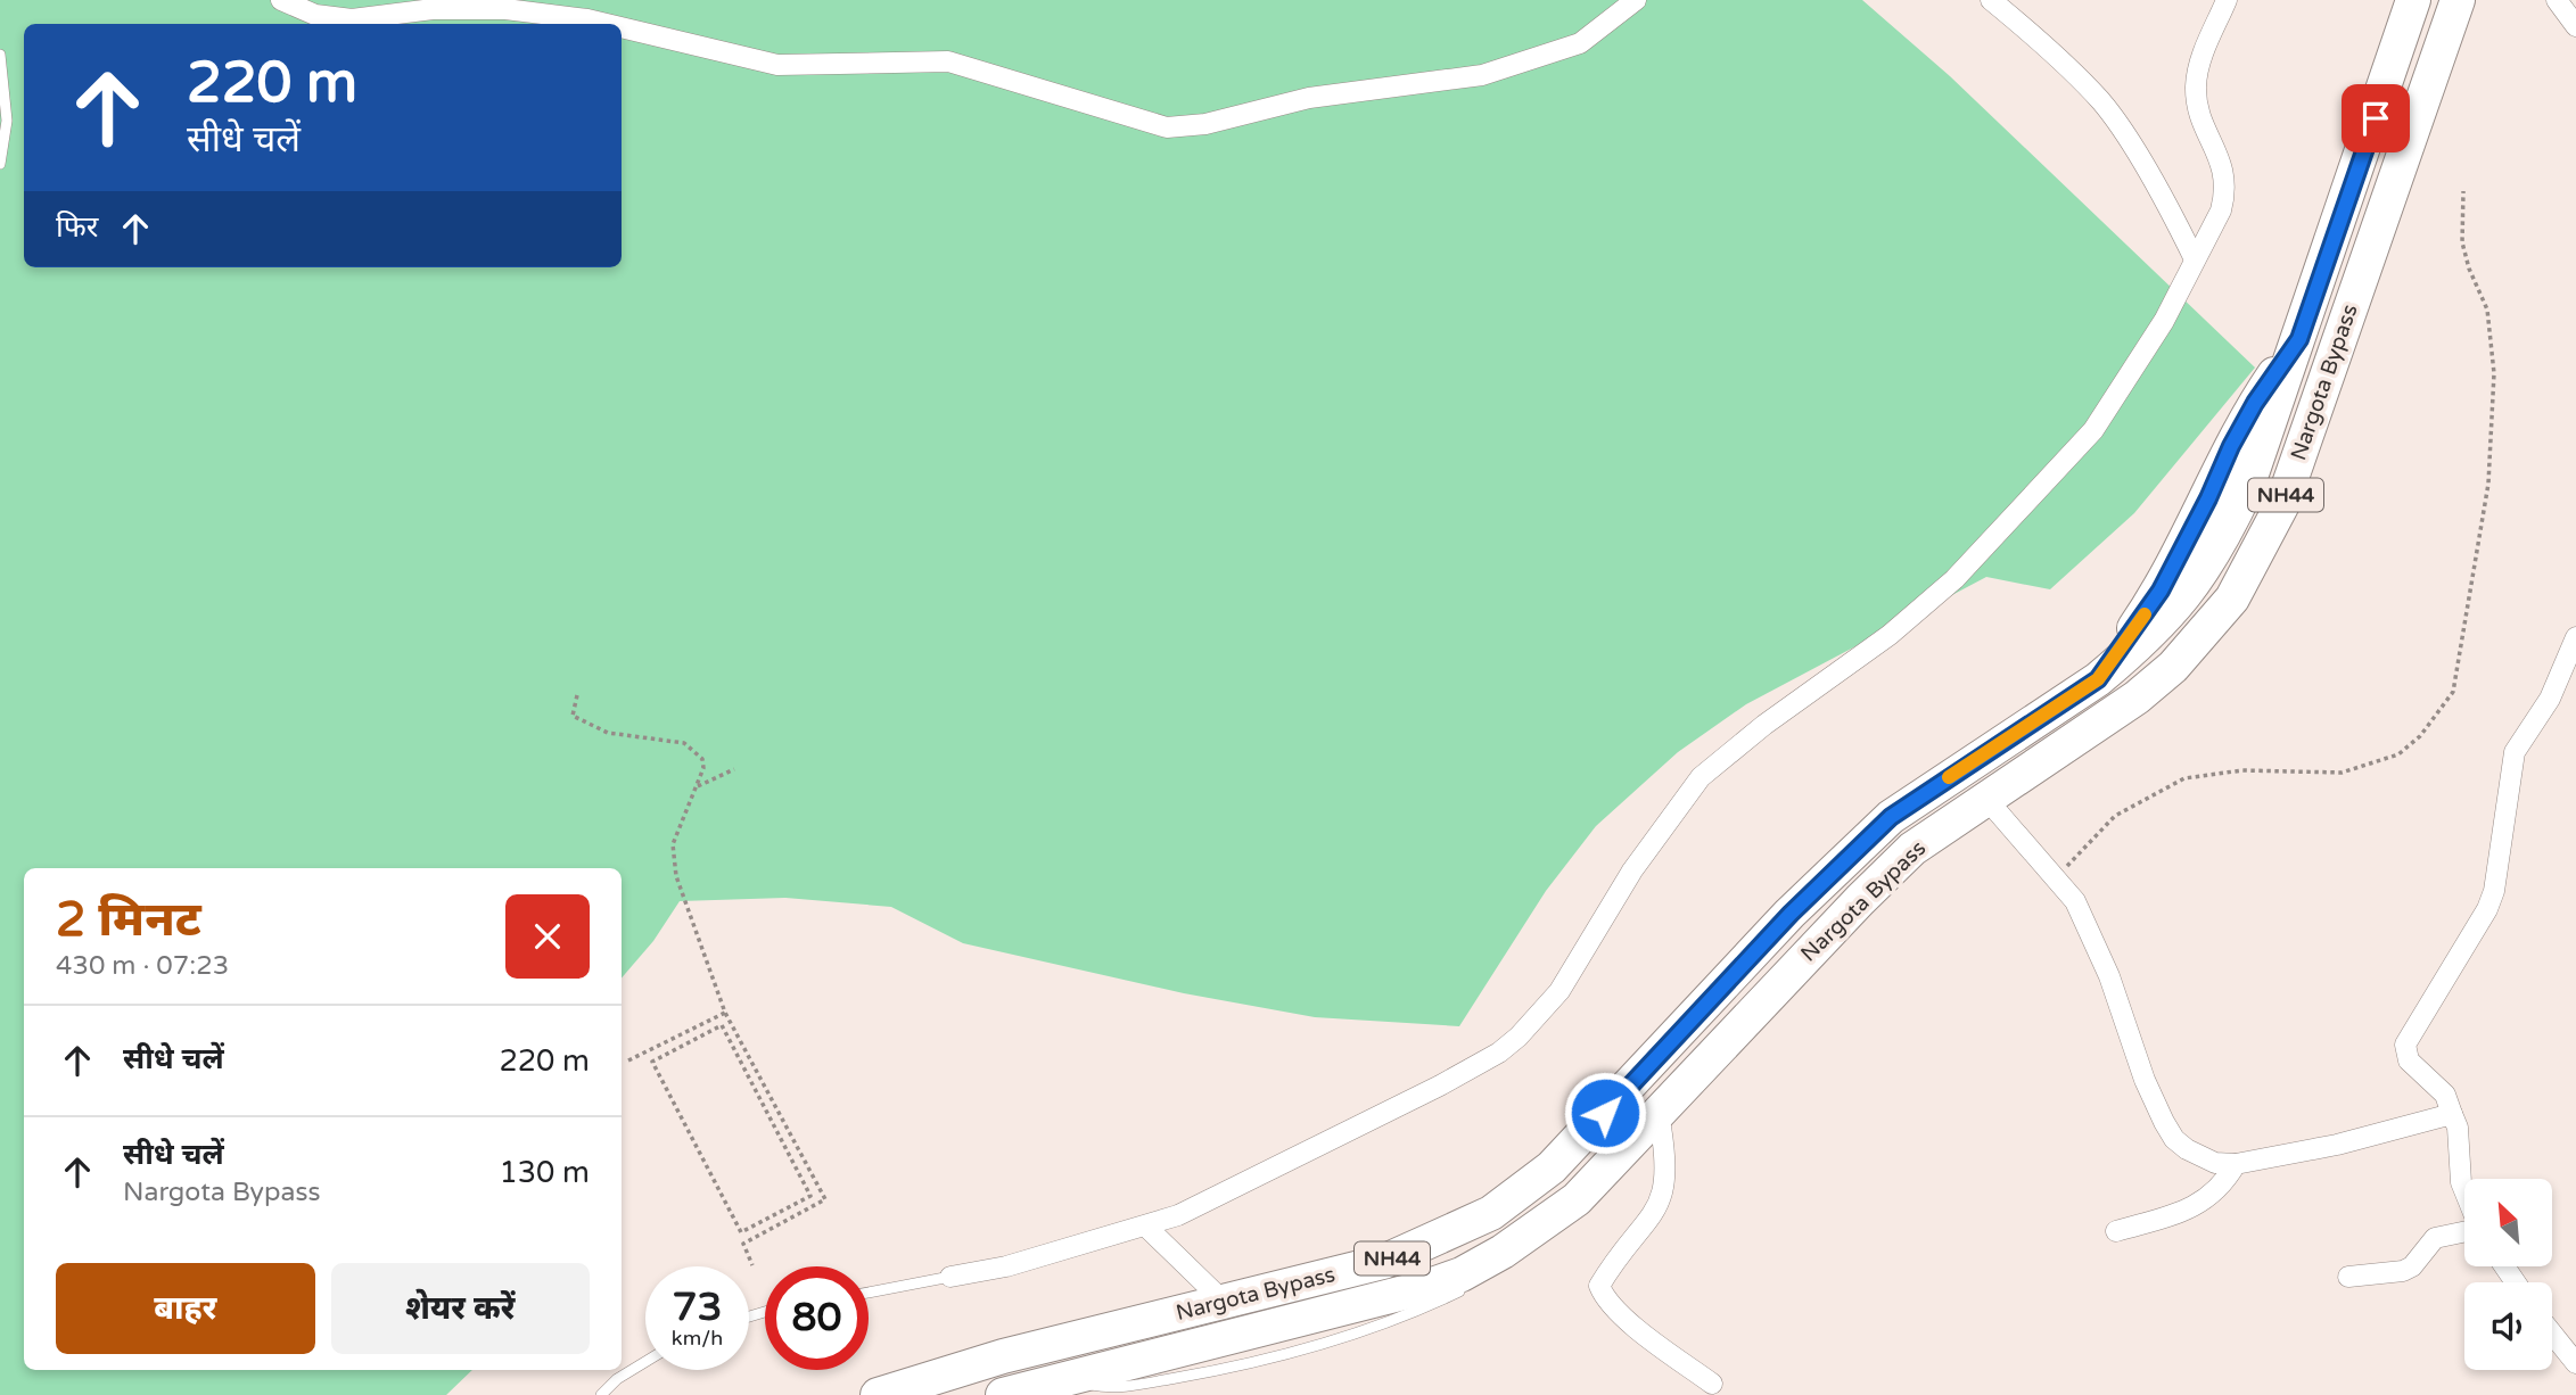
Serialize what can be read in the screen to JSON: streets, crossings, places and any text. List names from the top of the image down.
{
  "streets": {
    "highway": ["Nargota Bypass", "NH44"]
  },
  "north": "top left",
  "page": {
    "turn": ["220 m", "सीधे चलें"],
    "then": "फिर",
    "heading": ["2 मिनट", "430 m · 07:23"],
    "list": [
      {
        "name": "सीधे चलें",
        "value": "220 m"
      },
      {
        "name": "सीधे चलें",
        "note": "Nargota Bypass",
        "value": "130 m"
      }
    ],
    "buttons": ["बाहर", "शेयर करें"],
    "speed": "73 km/h",
    "limit": "80"
  }
}
